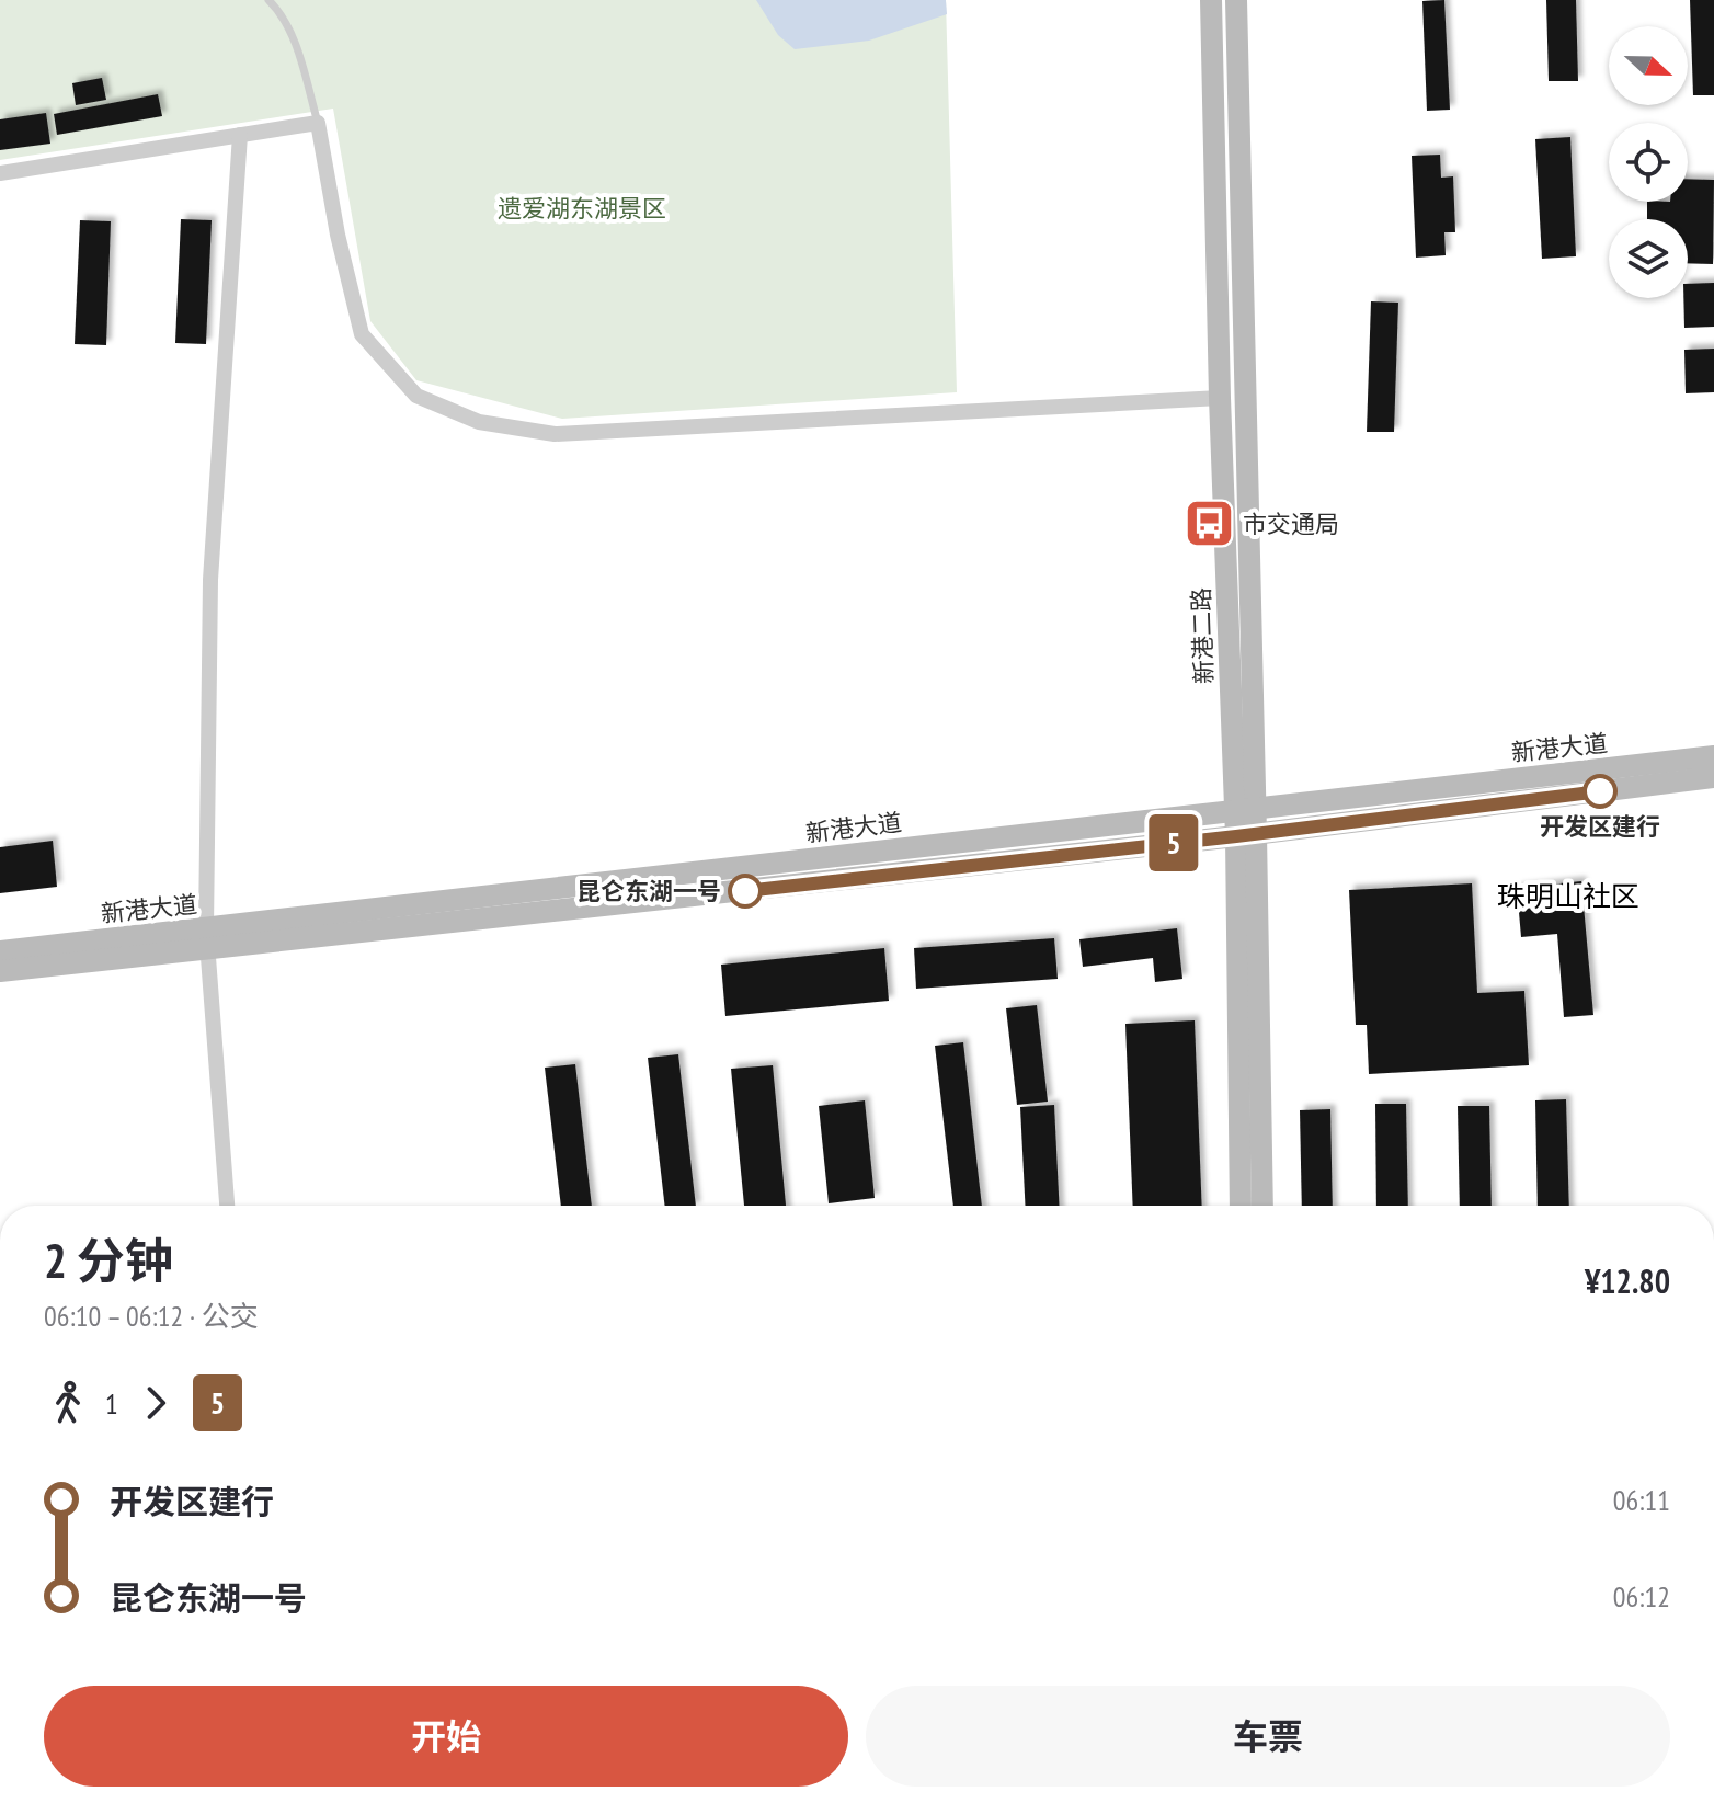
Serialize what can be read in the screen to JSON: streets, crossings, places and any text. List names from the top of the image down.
{
  "streets": {
    "main road": ["新港二路", "新港大道"]
  },
  "crossings": [
    ["新港二路", "新港大道"]
  ],
  "districts": ["珠明山社区"],
  "parks": ["遗爱湖东湖景区"],
  "places": {
    "bus stop": ["市交通局"],
    "other": ["开发区建行", "昆仑东湖一号"]
  },
  "lines": ["bus line 5"],
  "north": "right",
  "page": {
    "on_map": "5",
    "heading": ["2 分钟", "06:10 – 06:12 · 公交", "¥12.80"],
    "legs": ["1", "5"],
    "list": [
      {
        "name": "开发区建行",
        "value": "06:11"
      },
      {
        "name": "昆仑东湖一号",
        "value": "06:12"
      }
    ],
    "buttons": ["开始", "车票"]
  }
}
